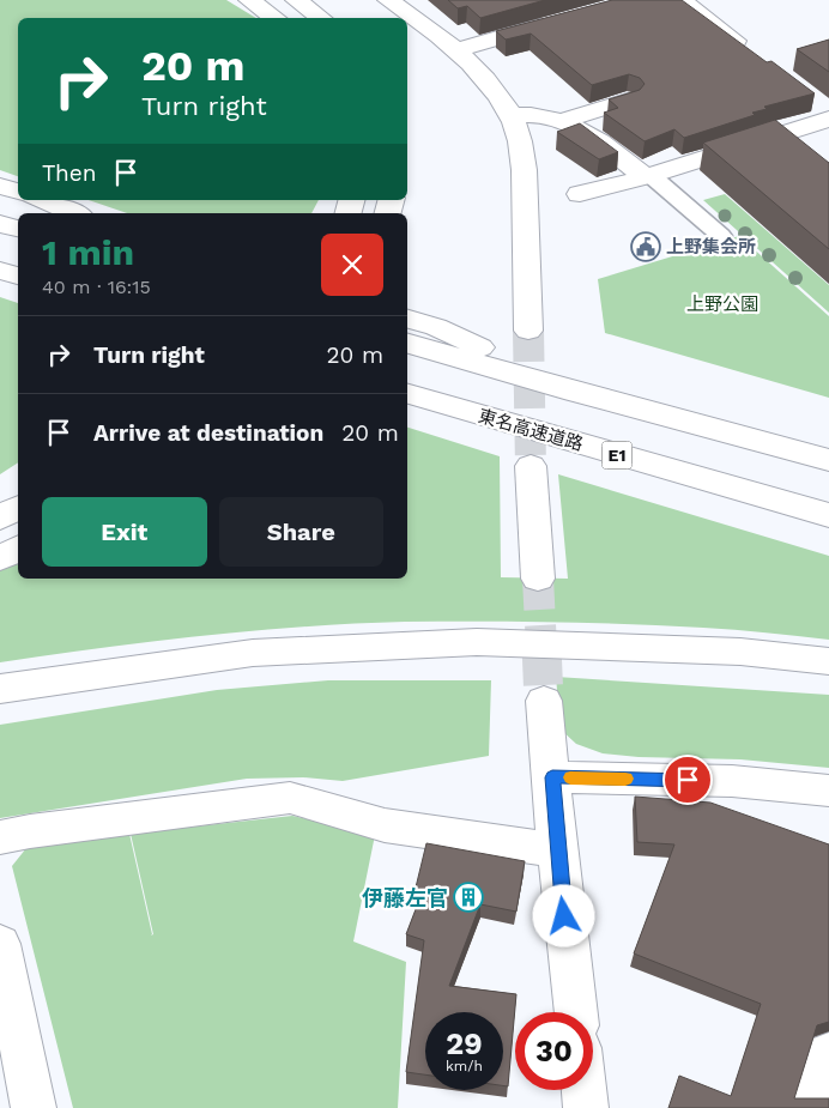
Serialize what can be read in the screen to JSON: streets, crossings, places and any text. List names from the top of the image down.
{
  "streets": {
    "main road": ["東名高速道路", "E1"]
  },
  "parks": ["上野公園"],
  "places": {
    "public building": ["上野集会所"],
    "building": ["伊藤左官"]
  },
  "page": {
    "turn": ["20 m", "Turn right"],
    "then": "Then",
    "heading": ["1 min", "40 m · 16:15"],
    "list": [
      {
        "name": "Turn right",
        "value": "20 m"
      },
      {
        "name": "Arrive at destination",
        "value": "20 m"
      }
    ],
    "buttons": ["Exit", "Share"],
    "speed": "29 km/h",
    "limit": "30"
  }
}
